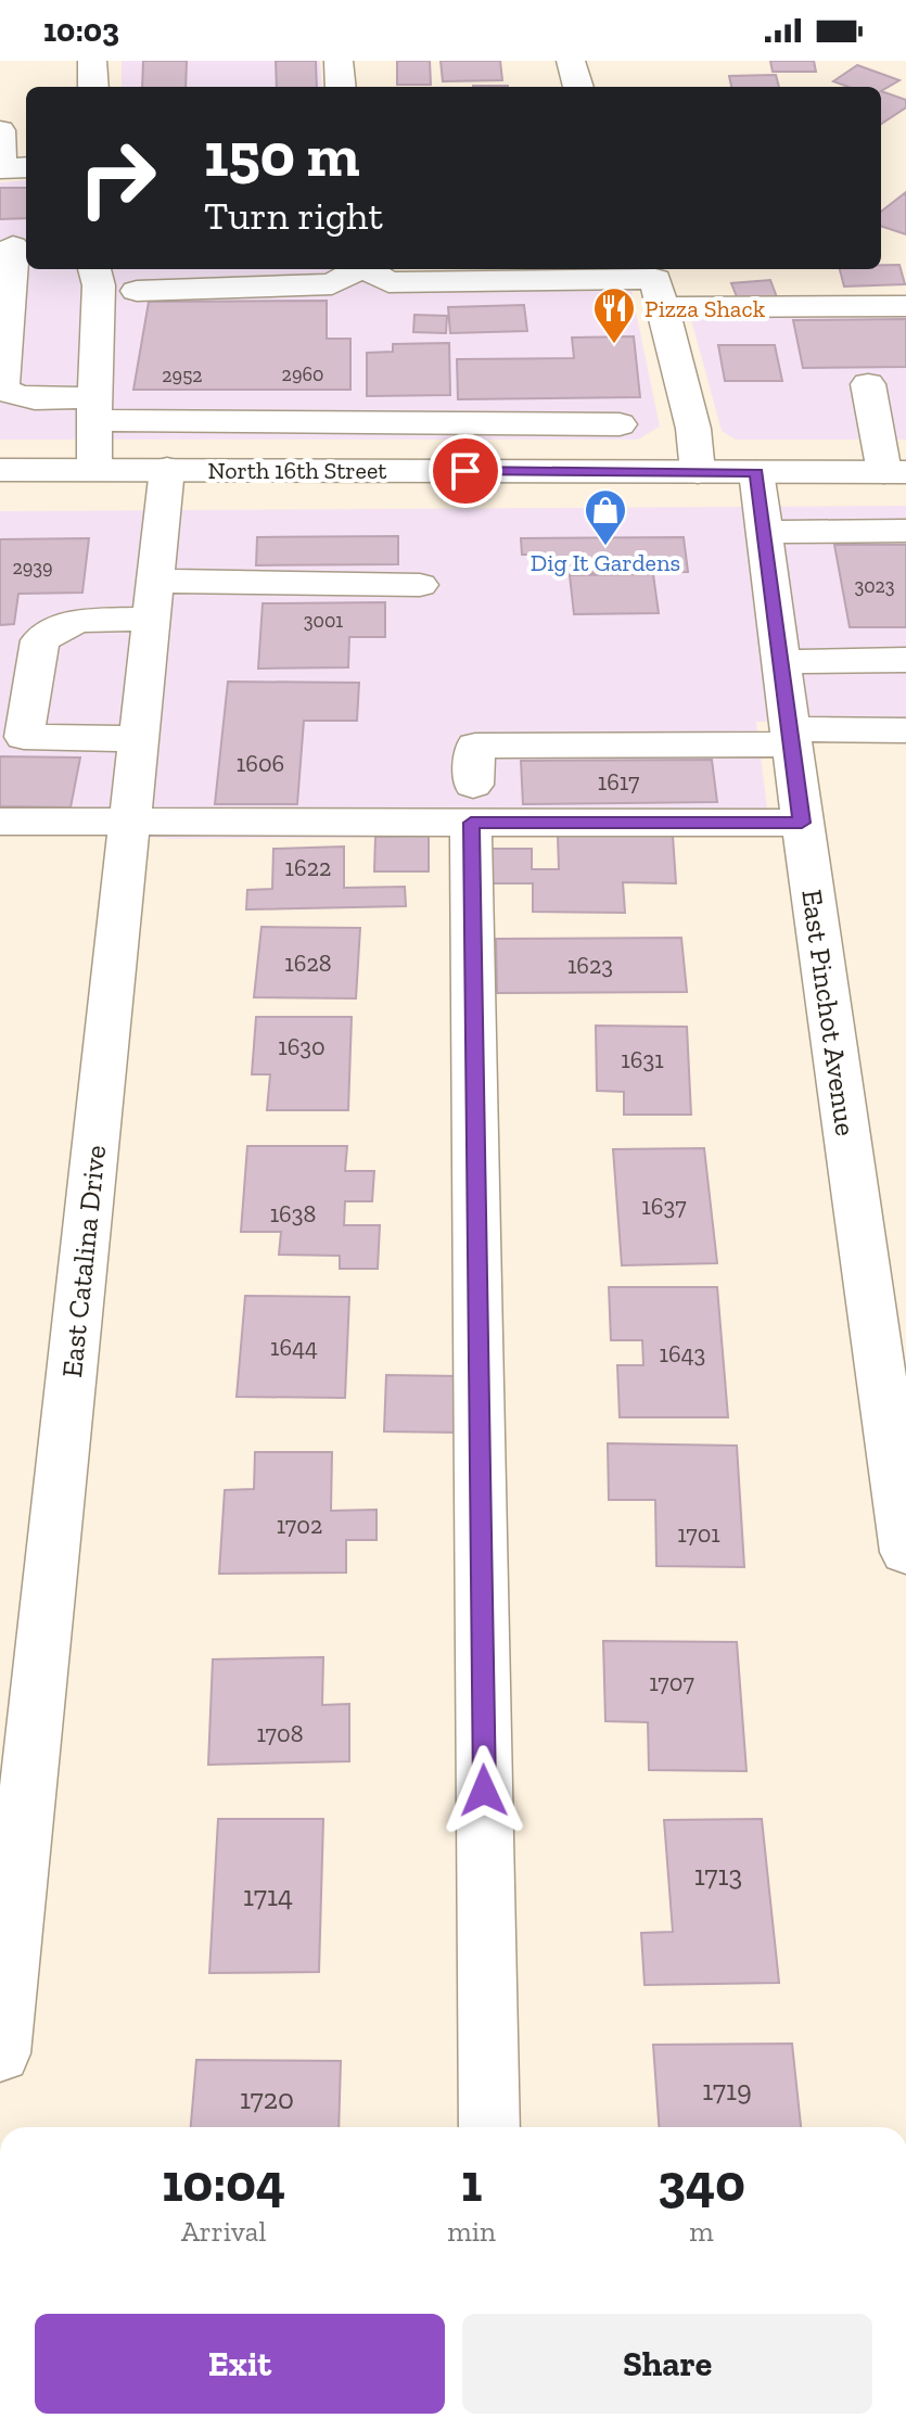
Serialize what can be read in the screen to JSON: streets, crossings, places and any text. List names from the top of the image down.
{
  "streets": {
    "street": ["North 16th Street", "East Pinchot Avenue", "East Catalina Drive"]
  },
  "crossings": [
    ["North 16th Street", "East Pinchot Avenue"],
    ["North 16th Street", "East Catalina Drive"]
  ],
  "places": {
    "restaurant": ["Pizza Shack"],
    "shop": ["Dig It Gardens"]
  },
  "house_numbers": [
    "2960",
    "2952",
    "2939",
    "3023",
    "3001",
    "1606",
    "1617",
    "1622",
    "1628",
    "1623",
    "1630",
    "1631",
    "1637",
    "1638",
    "1644",
    "1643",
    "1702",
    "1701",
    "1707",
    "1708",
    "1713",
    "1714",
    "1719",
    "1720"
  ],
  "page": {
    "status": "10:03",
    "turn": ["150 m", "Turn right"],
    "eta": [
      "10:04",
      "Arrival",
      "1",
      "min",
      "340",
      "m"
    ],
    "buttons": ["Exit", "Share"]
  }
}
